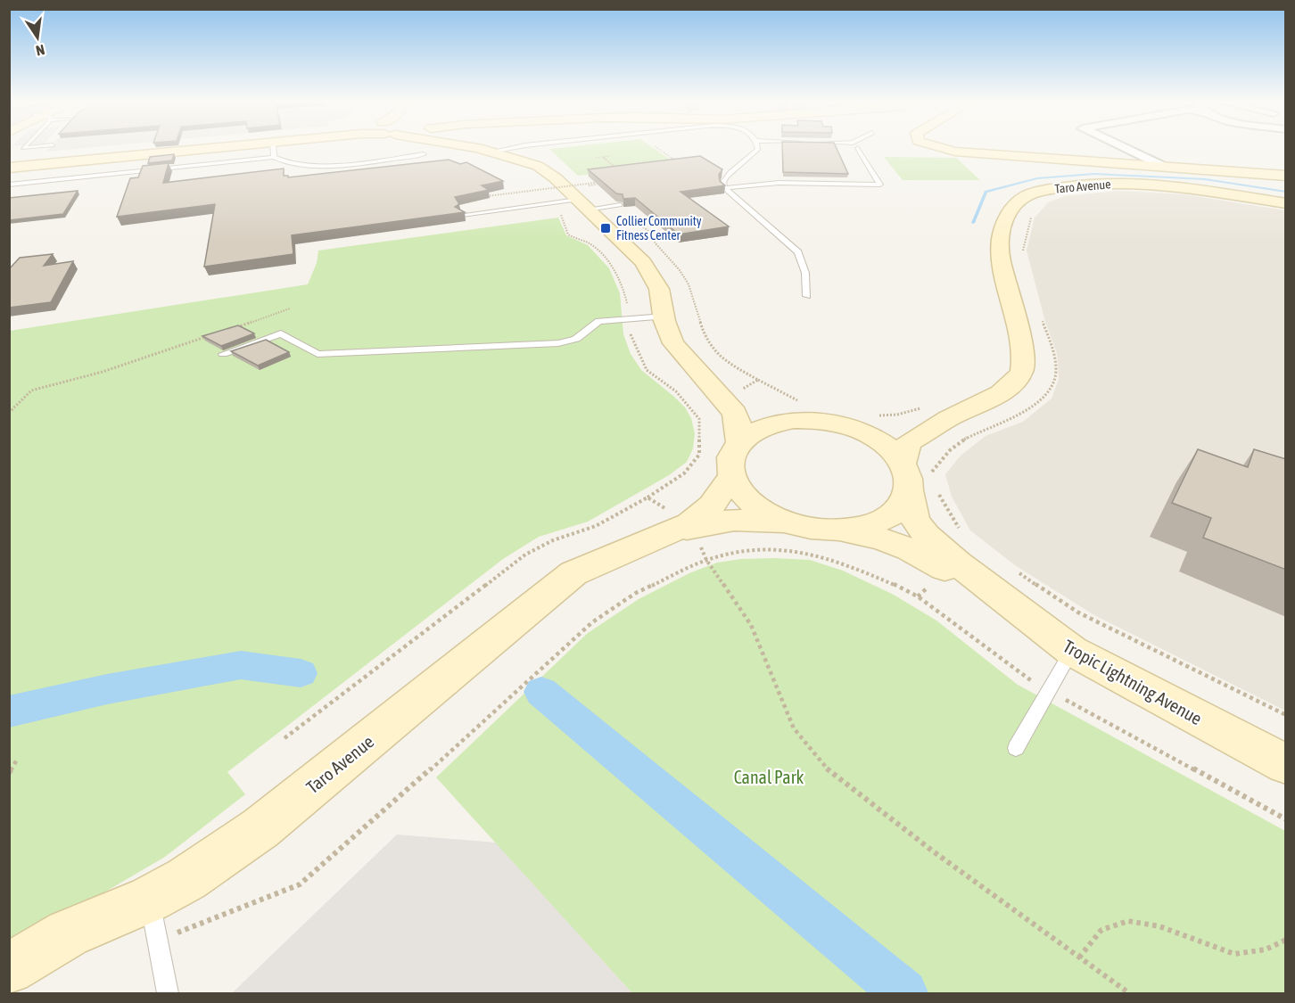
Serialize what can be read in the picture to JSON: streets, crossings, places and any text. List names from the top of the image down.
{
  "streets": {
    "street": ["Taro Avenue", "Tropic Lightning Avenue"]
  },
  "parks": ["Canal Park"],
  "places": {
    "transit": ["Collier Community Fitness Center"]
  },
  "north": "bottom"
}
